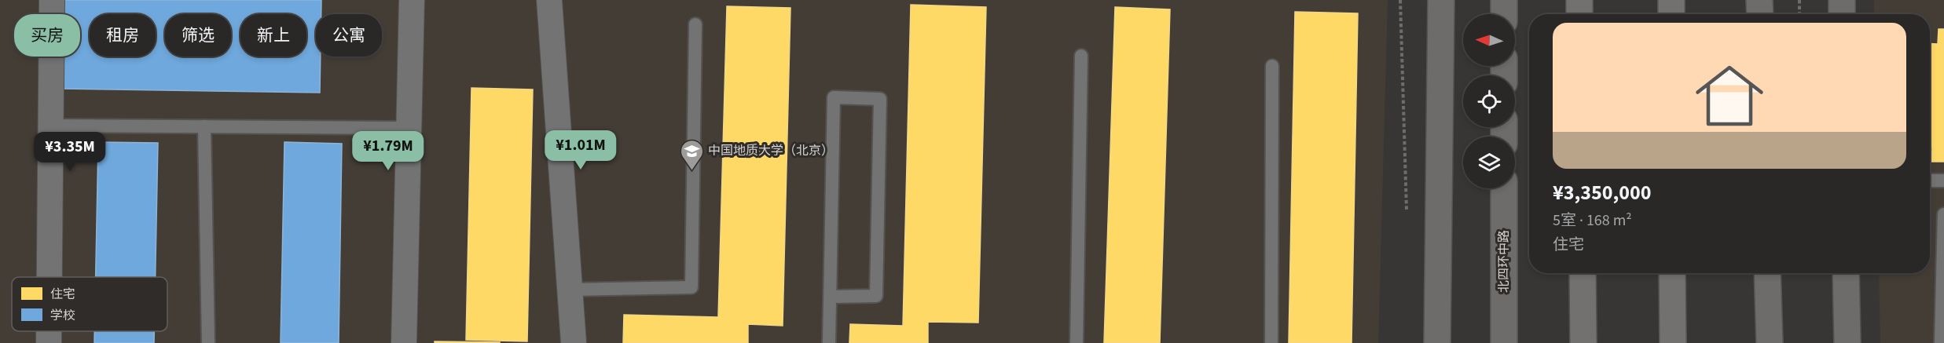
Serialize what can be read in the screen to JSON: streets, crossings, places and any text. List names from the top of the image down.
{
  "streets": {
    "street": ["北四环中路"]
  },
  "places": {
    "school or university": ["中国地质大学（北京）"]
  },
  "legend": ["住宅", "学校"],
  "north": "left",
  "page": {
    "chip": [
      "买房",
      "租房",
      "筛选",
      "新上",
      "公寓"
    ],
    "list": [
      {
        "name": "¥3,350,000",
        "note": "5室 · 168 m² · 住宅"
      }
    ],
    "price": ["¥1.01M", "¥1.79M", "¥3.35M"]
  }
}
